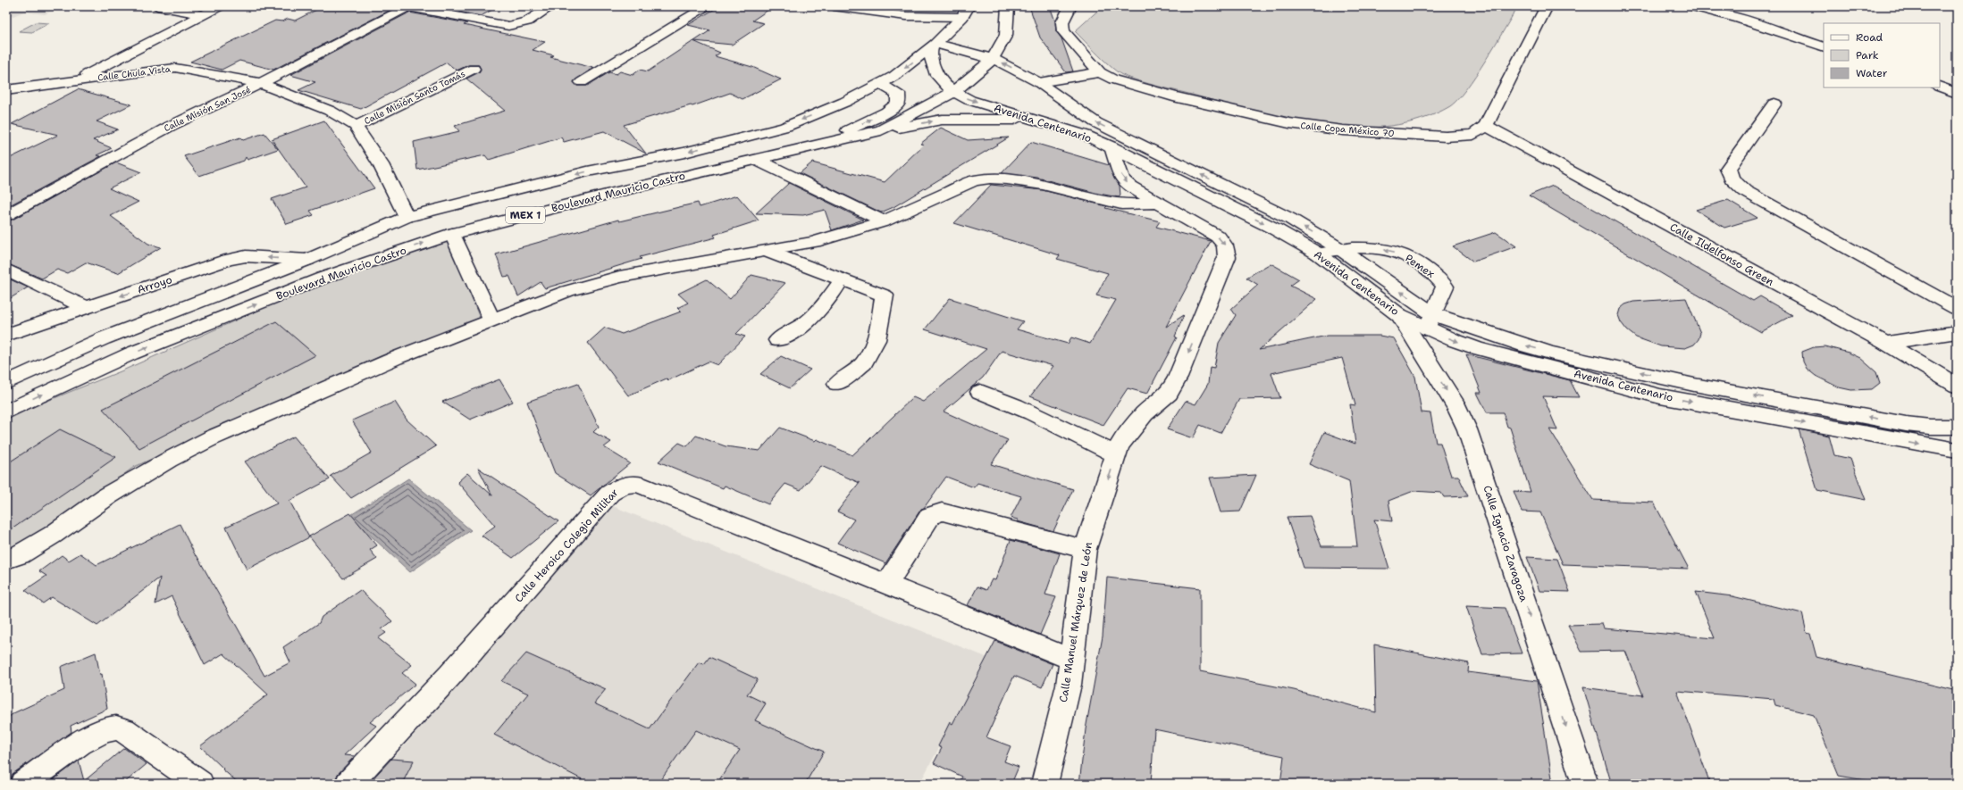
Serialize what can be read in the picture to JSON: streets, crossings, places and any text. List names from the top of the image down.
{
  "streets": {
    "street": [
      "Calle Chula Vista",
      "Calle Misión Santo Tomás",
      "Calle Misión San José",
      "Avenida Centenario",
      "Calle Copa México 70",
      "Boulevard Mauricio Castro",
      "MEX 1",
      "Calle Ildelfonso Green",
      "Pemex",
      "Arroyo",
      "Calle Ignacio Zaragoza",
      "Calle Heroico Colegio Militar",
      "Calle Manuel Márquez de León"
    ]
  },
  "crossings": [
    ["Calle Chula Vista", "Calle Misión Santo Tomás"],
    ["Calle Chula Vista", "Calle Misión San José"],
    ["Avenida Centenario", "Boulevard Mauricio Castro"],
    ["Avenida Centenario", "MEX 1"],
    ["Avenida Centenario", "Pemex"],
    ["Avenida Centenario", "Calle Ignacio Zaragoza"],
    ["Avenida Centenario", "Calle Manuel Márquez de León"],
    ["Calle Copa México 70", "Calle Ildelfonso Green"],
    ["MEX 1", "Arroyo"],
    ["Calle Heroico Colegio Militar", "Calle Manuel Márquez de León"]
  ],
  "one_way": ["Calle Ignacio Zaragoza", "Calle Manuel Márquez de León"],
  "legend": ["Road", "Park", "Water"]
}
